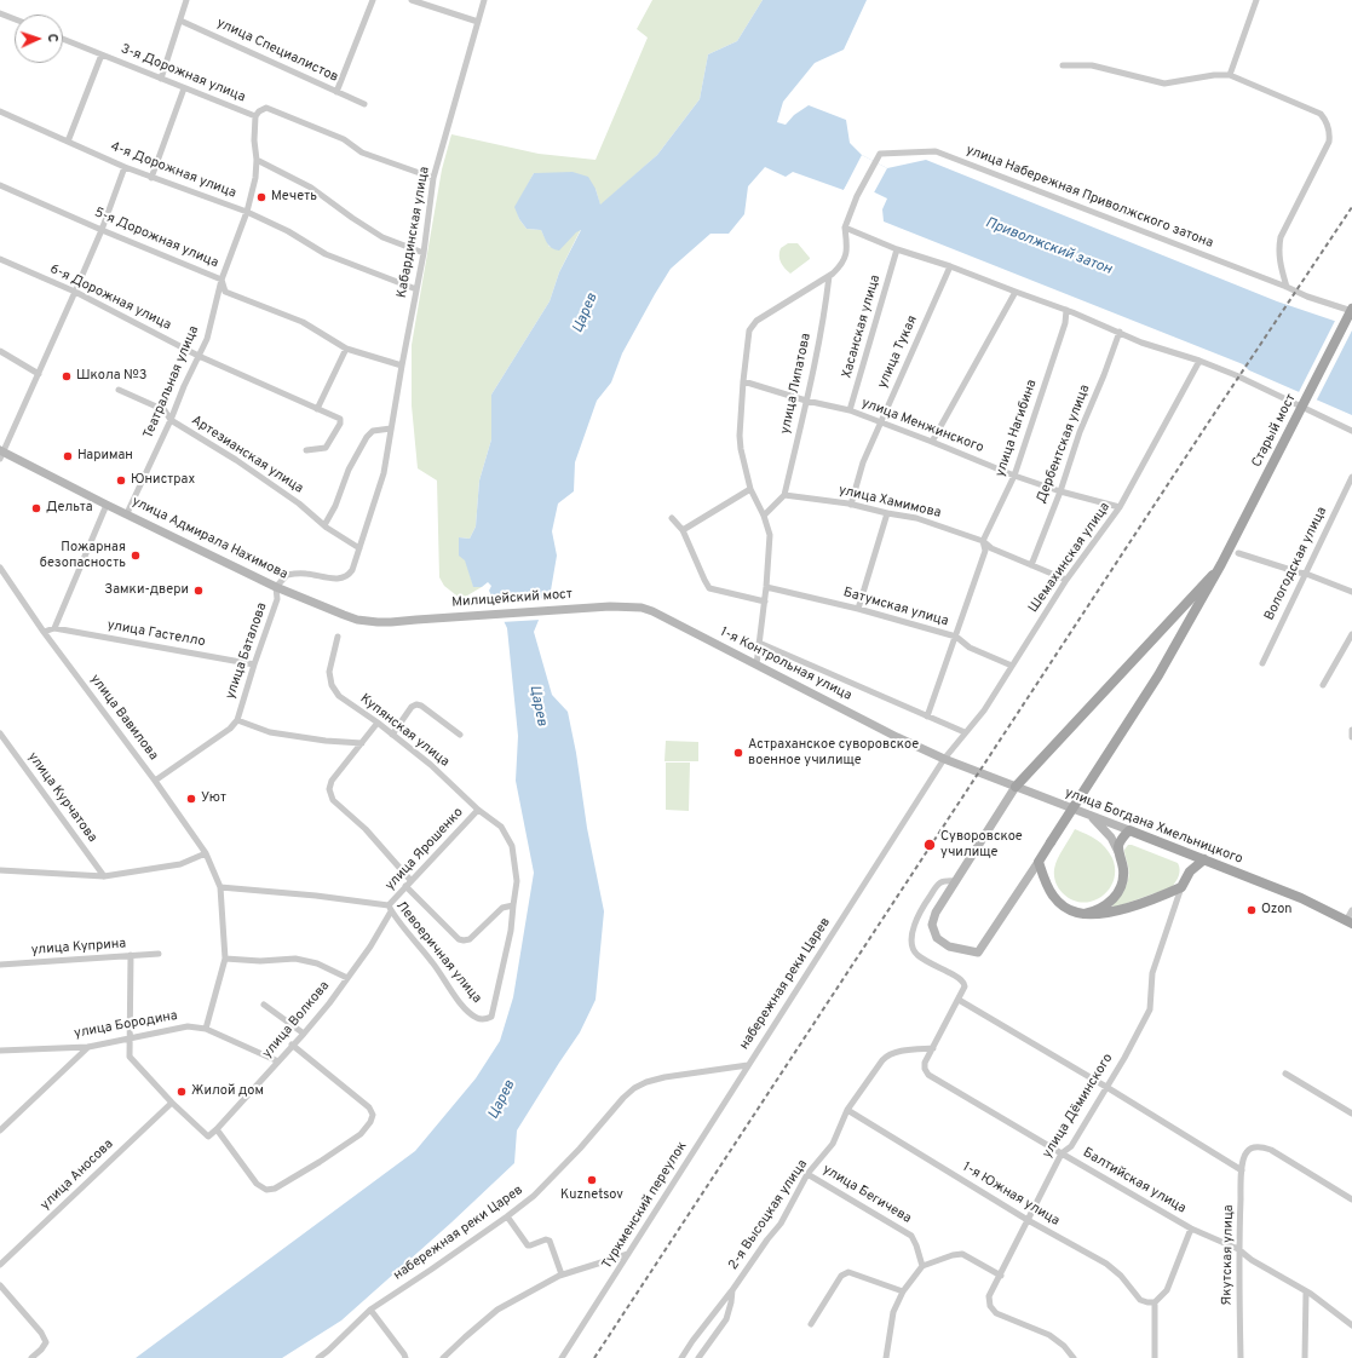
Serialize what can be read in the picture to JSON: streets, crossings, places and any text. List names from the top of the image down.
{
  "streets": {
    "main road": [
      "Старый мост",
      "улица Адмирала Нахимова",
      "Милицейский мост",
      "1-я Контрольная улица",
      "улица Богдана Хмельницкого"
    ],
    "street": [
      "улица Специалистов",
      "3-я Дорожная улица",
      "4-я Дорожная улица",
      "улица Набережная Приволжского затона",
      "Кабардинская улица",
      "5-я Дорожная улица",
      "6-я Дорожная улица",
      "Хасанская улица",
      "улица Тукая",
      "Театральная улица",
      "улица Липатова",
      "улица Менжинского",
      "улица Нагибина",
      "Дербентская улица",
      "Артезианская улица",
      "улица Хамимова",
      "Шемахинская улица",
      "Вологодская улица",
      "Батумская улица",
      "улица Гастелло",
      "улица Баталова",
      "улица Вавилова",
      "Купянская улица",
      "улица Курчатова",
      "улица Ярошенко",
      "улица Куприна",
      "Левоеричная улица",
      "набережная реки Царев",
      "улица Волкова",
      "улица Бородина",
      "улица Дёминского",
      "улица Аносова",
      "Балтийская улица",
      "улица Бегичева",
      "1-я Южная улица",
      "Туркменский переулок",
      "2-я Высоцкая улица",
      "Якутская улица"
    ]
  },
  "crossings": [
    ["3-я Дорожная улица", "Кабардинская улица"],
    ["3-я Дорожная улица", "Театральная улица"],
    ["4-я Дорожная улица", "Кабардинская улица"],
    ["4-я Дорожная улица", "Театральная улица"],
    ["улица Набережная Приволжского затона", "Старый мост"],
    ["Кабардинская улица", "5-я Дорожная улица"],
    ["Кабардинская улица", "улица Баталова"],
    ["5-я Дорожная улица", "Театральная улица"],
    ["6-я Дорожная улица", "Театральная улица"],
    ["Хасанская улица", "улица Менжинского"],
    ["улица Тукая", "улица Менжинского"],
    ["улица Тукая", "улица Хамимова"],
    ["Театральная улица", "Артезианская улица"],
    ["Театральная улица", "улица Адмирала Нахимова"],
    ["улица Липатова", "улица Менжинского"],
    ["улица Липатова", "улица Хамимова"],
    ["улица Менжинского", "улица Нагибина"],
    ["улица Менжинского", "Дербентская улица"],
    ["улица Менжинского", "Шемахинская улица"],
    ["улица Нагибина", "улица Хамимова"],
    ["улица Нагибина", "Батумская улица"],
    ["Дербентская улица", "улица Хамимова"],
    ["Артезианская улица", "улица Баталова"],
    ["улица Хамимова", "Шемахинская улица"],
    ["улица Адмирала Нахимова", "Милицейский мост"],
    ["улица Адмирала Нахимова", "улица Баталова"],
    ["Шемахинская улица", "Батумская улица"],
    ["Шемахинская улица", "1-я Контрольная улица"],
    ["Шемахинская улица", "улица Богдана Хмельницкого"],
    ["Шемахинская улица", "набережная реки Царев"],
    ["Милицейский мост", "1-я Контрольная улица"],
    ["улица Гастелло", "улица Баталова"],
    ["улица Баталова", "улица Вавилова"],
    ["1-я Контрольная улица", "улица Богдана Хмельницкого"],
    ["1-я Контрольная улица", "набережная реки Царев"],
    ["улица Вавилова", "Левоеричная улица"],
    ["улица Вавилова", "улица Бородина"],
    ["Купянская улица", "улица Ярошенко"],
    ["Купянская улица", "Левоеричная улица"],
    ["улица Богдана Хмельницкого", "набережная реки Царев"],
    ["улица Ярошенко", "Левоеричная улица"],
    ["улица Ярошенко", "улица Волкова"],
    ["Левоеричная улица", "улица Волкова"],
    ["набережная реки Царев", "Туркменский переулок"],
    ["улица Волкова", "улица Бородина"],
    ["улица Волкова", "улица Аносова"],
    ["улица Дёминского", "Балтийская улица"],
    ["улица Дёминского", "1-я Южная улица"],
    ["Балтийская улица", "2-я Высоцкая улица"],
    ["Балтийская улица", "Якутская улица"],
    ["улица Бегичева", "2-я Высоцкая улица"],
    ["1-я Южная улица", "2-я Высоцкая улица"]
  ],
  "water": ["Приволжский затон", "Царев"],
  "places": [
    "Мечеть",
    "Школа №3",
    "Нариман",
    "Юнистрах",
    "Дельта",
    "Пожарная безопасность",
    "Замки-двери",
    "Астраханское суворовское военное училище",
    "Уют",
    "Суворовское училище",
    "Ozon",
    "Жилой дом",
    "Kuznetsov"
  ],
  "north": "right"
}
